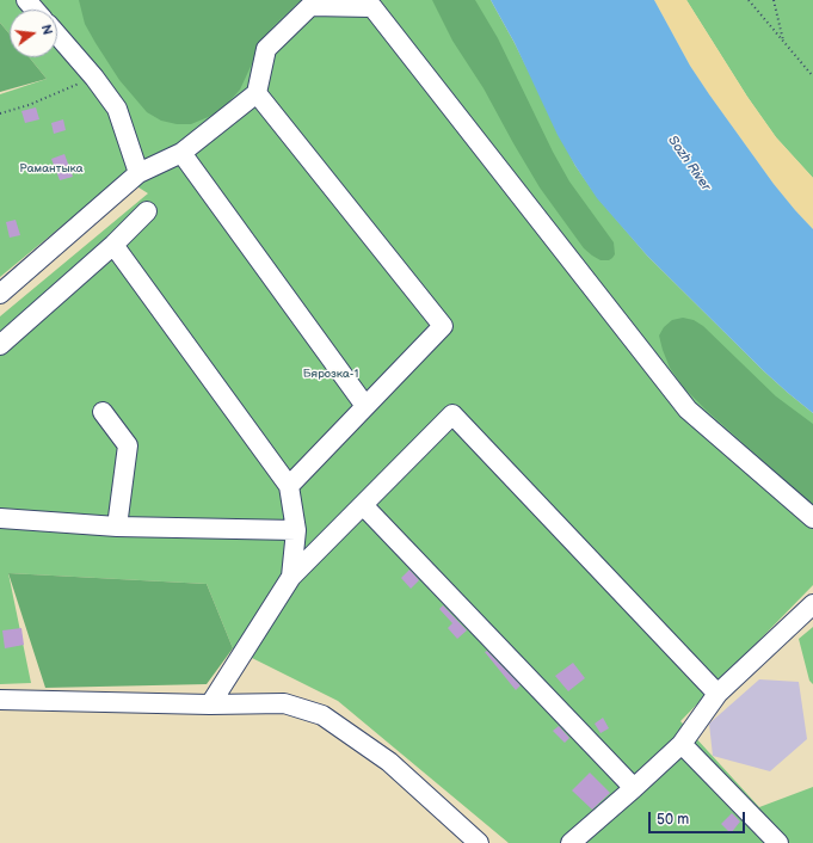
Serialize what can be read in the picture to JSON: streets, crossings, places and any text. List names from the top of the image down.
{
  "water": ["Sozh River"],
  "parks": ["Рамантыка", "Бярозка-1"],
  "scale_bar": "50 m",
  "north": "right"
}
